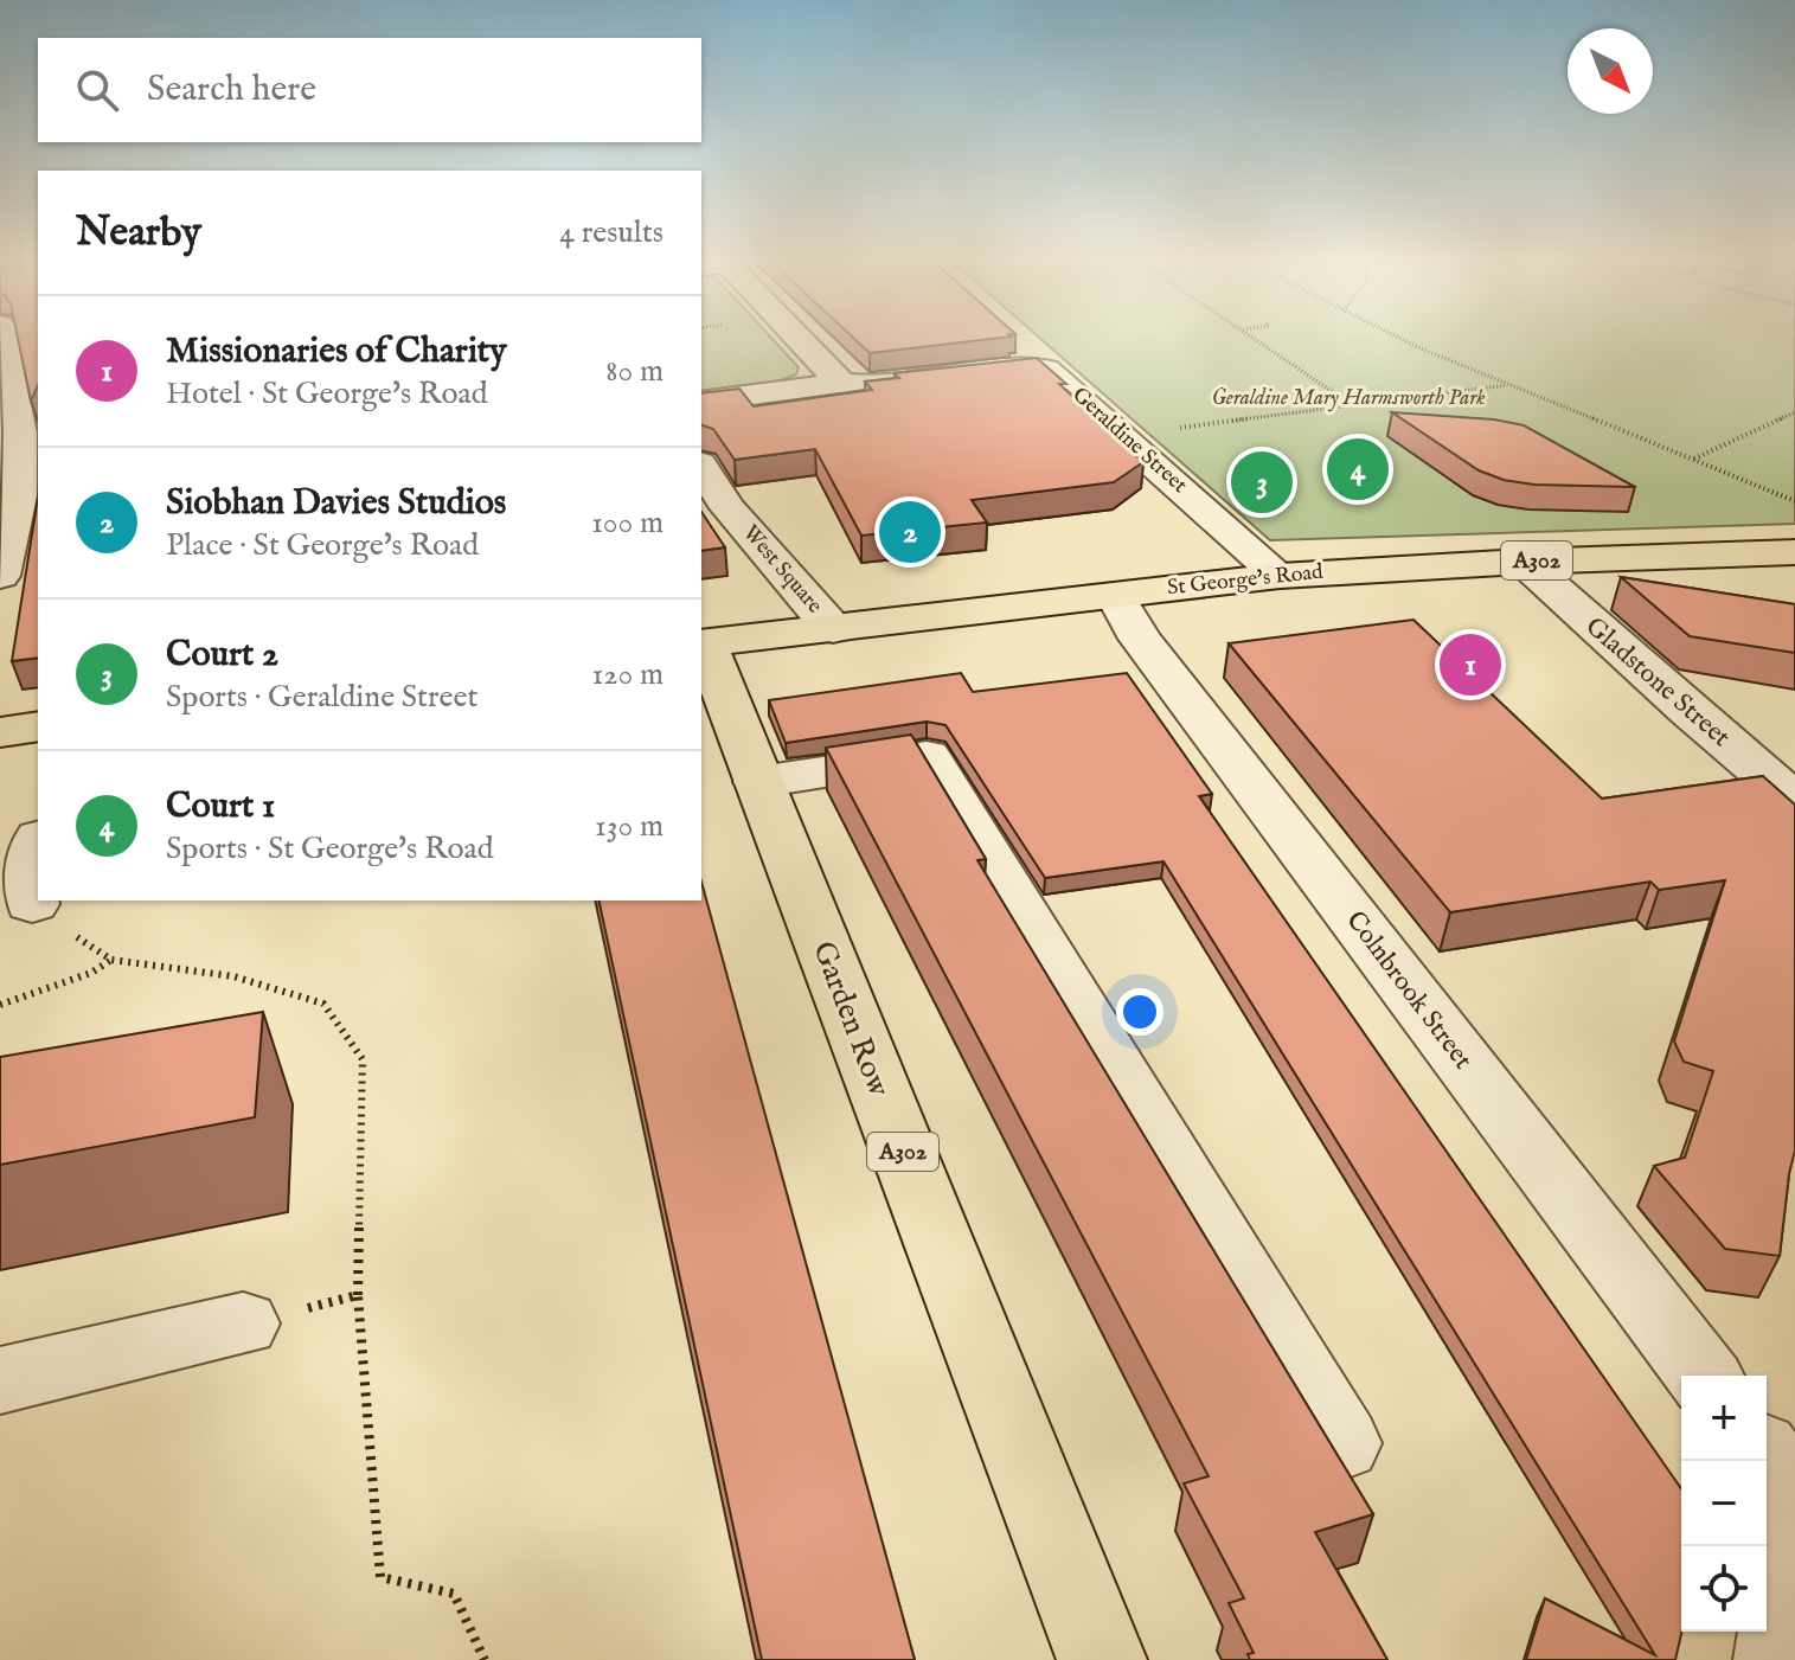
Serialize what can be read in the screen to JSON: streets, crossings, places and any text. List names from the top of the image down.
{
  "streets": {
    "main road": ["A302", "St George's Road", "Garden Row"],
    "street": [
      "Geraldine Street",
      "West Square",
      "Gladstone Street",
      "Colnbrook Street"
    ]
  },
  "crossings": [
    ["Geraldine Street", "St George's Road"],
    ["West Square", "St George's Road"],
    ["St George's Road", "Gladstone Street"],
    ["St George's Road", "Colnbrook Street"],
    ["St George's Road", "Garden Row"]
  ],
  "parks": ["Geraldine Mary Harmsworth Park"],
  "north": "bottom right",
  "page": {
    "search": "Search here",
    "heading": ["Nearby", "4 results"],
    "list": [
      {
        "mark": "1",
        "name": "Missionaries of Charity",
        "note": "Hotel · St George's Road",
        "value": "80 m"
      },
      {
        "mark": "2",
        "name": "Siobhan Davies Studios",
        "note": "Place · St George's Road",
        "value": "100 m"
      },
      {
        "mark": "3",
        "name": "Court 2",
        "note": "Sports · Geraldine Street",
        "value": "120 m"
      },
      {
        "mark": "4",
        "name": "Court 1",
        "note": "Sports · St George's Road",
        "value": "130 m"
      }
    ],
    "pins": [
      "4",
      "3",
      "2",
      "1"
    ],
    "map_buttons": ["+", "−"]
  }
}
